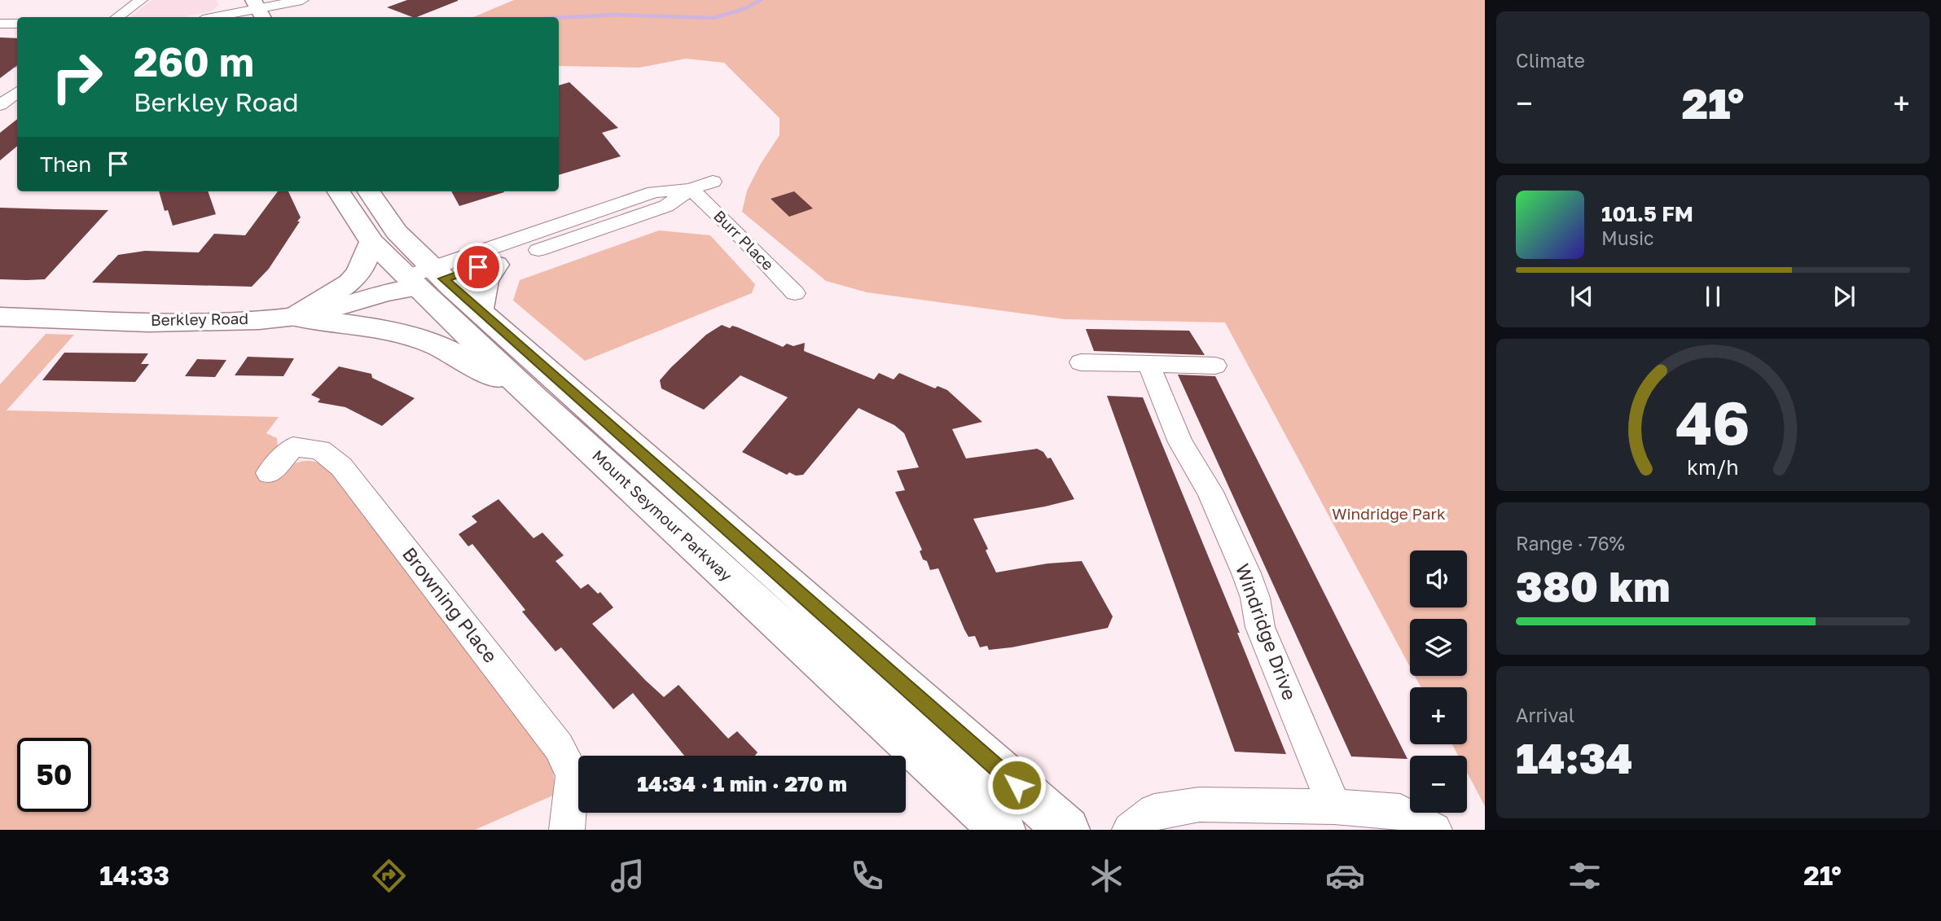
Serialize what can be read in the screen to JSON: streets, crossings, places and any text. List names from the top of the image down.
{
  "streets": {
    "main road": ["Berkley Road", "Mount Seymour Parkway"],
    "street": ["Burr Place", "Browning Place", "Windridge Drive"]
  },
  "crossings": [
    ["Burr Place", "Berkley Road"],
    ["Berkley Road", "Mount Seymour Parkway"]
  ],
  "parks": ["Windridge Park"],
  "page": {
    "tile": [
      "Climate",
      ["Range · 76%", "380 km"],
      ["Arrival", "14:34"]
    ],
    "turn": ["260 m", "Berkley Road"],
    "heat": ["−", "21°", "+"],
    "then": "Then",
    "song": ["101.5 FM", "Music"],
    "map_buttons": ["+", "−"],
    "limit": "50",
    "trip": "14:34 · 1 min · 270 m",
    "tabs": ["14:33", "21°"],
    "gauge": ["46", "km/h"]
  }
}
